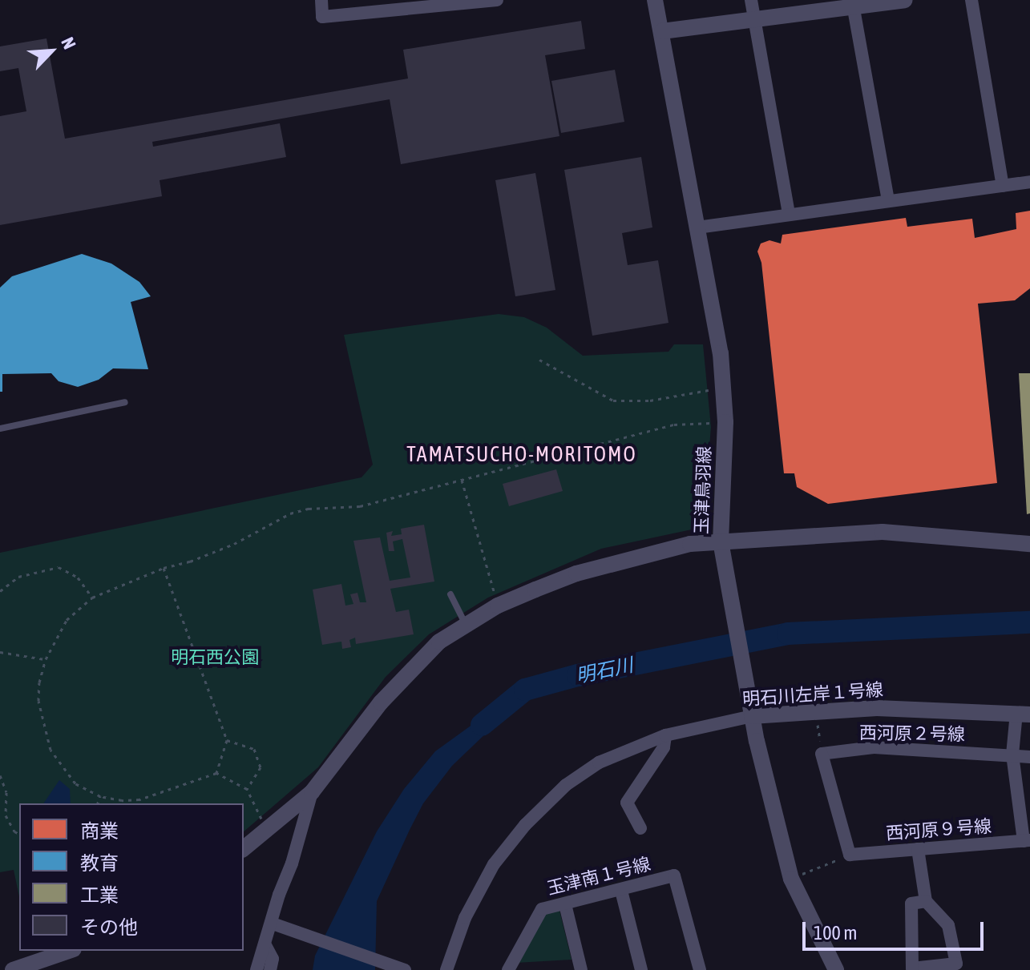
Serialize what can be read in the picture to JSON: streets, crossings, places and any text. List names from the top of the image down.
{
  "streets": {
    "street": [
      "玉津鳥羽線",
      "明石川左岸１号線",
      "西河原２号線",
      "西河原９号線",
      "玉津南１号線"
    ]
  },
  "crossings": [
    ["玉津鳥羽線", "明石川左岸１号線"]
  ],
  "districts": ["TAMATSUCHO-MORITOMO"],
  "water": ["明石川"],
  "parks": ["明石西公園"],
  "legend": [
    "商業",
    "教育",
    "工業",
    "その他"
  ],
  "scale_bar": "100 m",
  "north": "top right"
}
